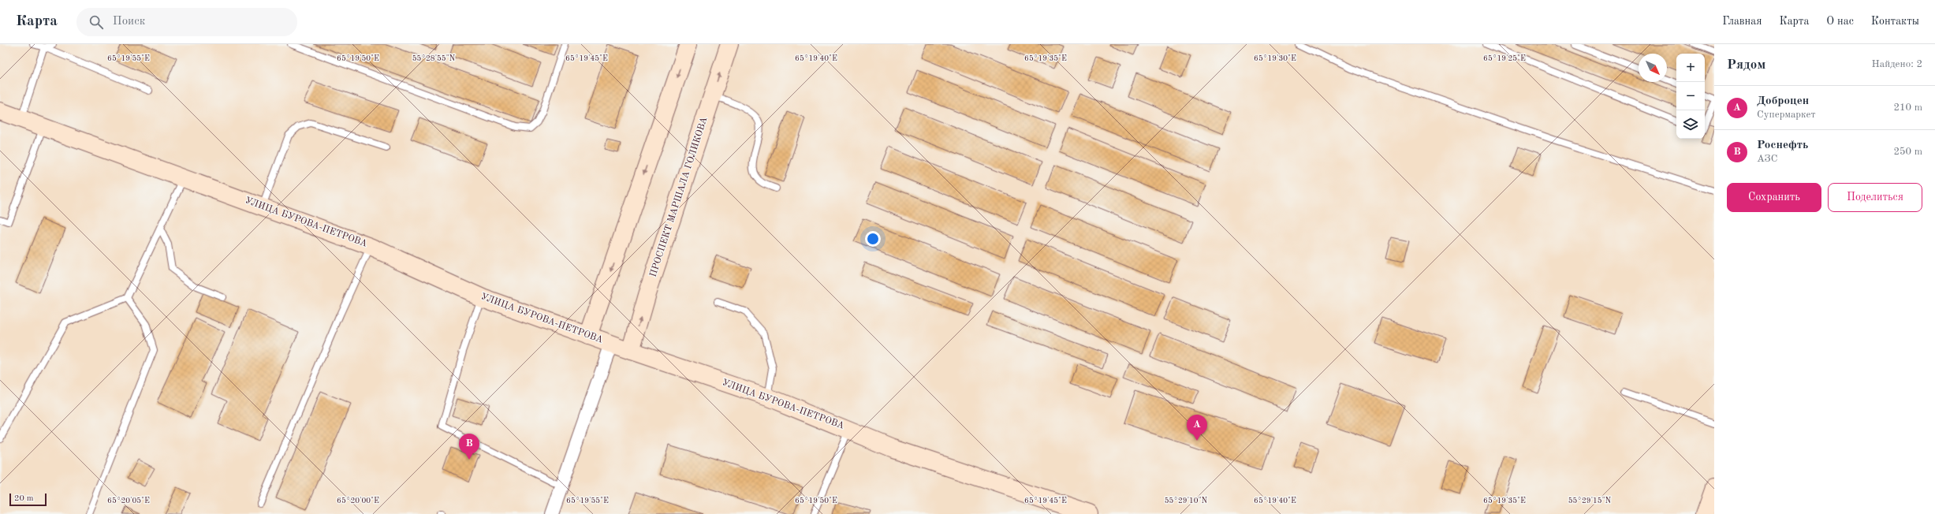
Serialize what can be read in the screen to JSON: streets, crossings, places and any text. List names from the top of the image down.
{
  "streets": {
    "main road": ["ПРОСПЕКТ МАРШАЛА ГОЛИКОВА", "УЛИЦА БУРОВА-ПЕТРОВА"]
  },
  "crossings": [
    ["ПРОСПЕКТ МАРШАЛА ГОЛИКОВА", "УЛИЦА БУРОВА-ПЕТРОВА"]
  ],
  "scale_bar": "20 m",
  "north": "bottom right",
  "page": {
    "header": "Карта",
    "search": "Поиск",
    "nav": [
      "Главная",
      "Карта",
      "О нас",
      "Контакты"
    ],
    "heading": ["Рядом", "Найдено: 2"],
    "map_buttons": ["+", "−"],
    "list": [
      {
        "mark": "A",
        "name": "Доброцен",
        "note": "Супермаркет",
        "value": "210 m"
      },
      {
        "mark": "B",
        "name": "Роснефть",
        "note": "АЗС",
        "value": "250 m"
      }
    ],
    "buttons": ["Сохранить", "Поделиться"],
    "pins": ["A", "B"],
    "scale": "20 m"
  },
  "coordinates": [
    "65°19'55\"E",
    "65°19'50\"E",
    "55°28'55\"N",
    "65°19'45\"E",
    "65°19'40\"E",
    "65°19'35\"E",
    "65°19'30\"E",
    "65°19'25\"E",
    "55°29'10\"N",
    "55°29'15\"N",
    "65°20'05\"E",
    "65°20'00\"E"
  ]
}
